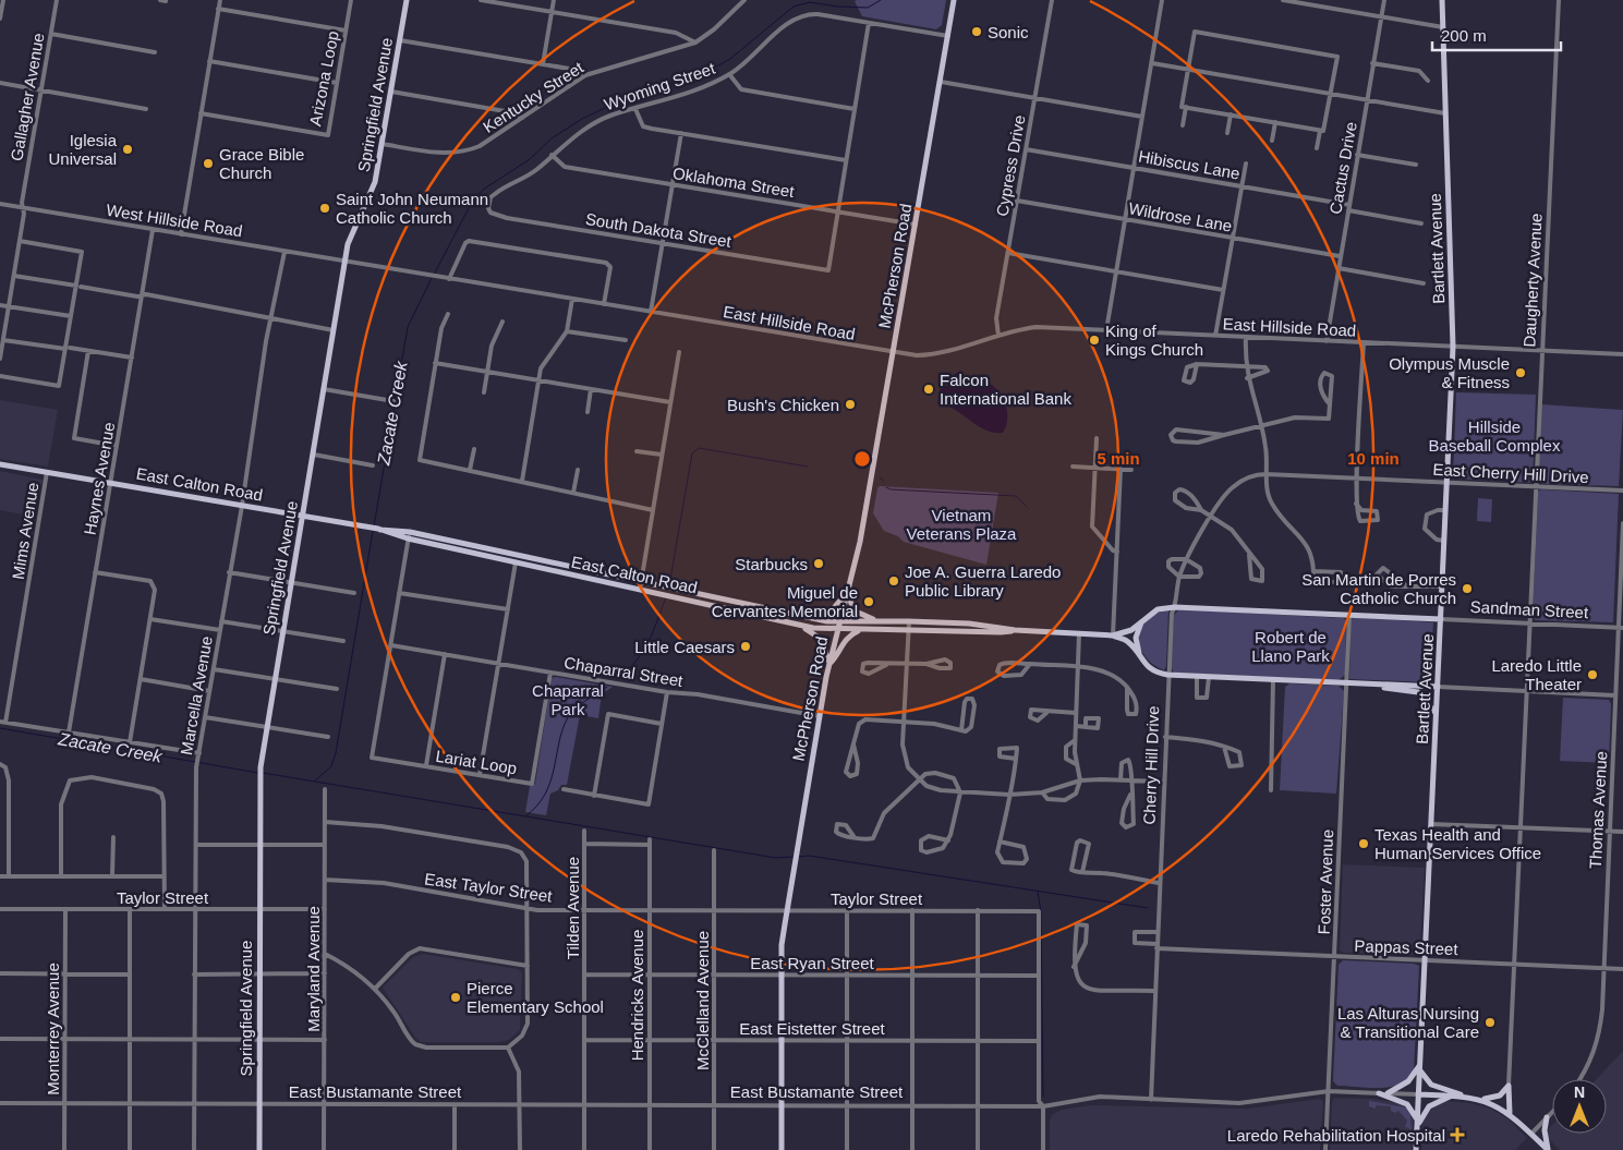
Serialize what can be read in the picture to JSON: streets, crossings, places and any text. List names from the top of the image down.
{
  "streets": {
    "main road": [
      "Springfield Avenue",
      "Bartlett Avenue",
      "McPherson Road",
      "East Calton Road",
      "Sandman Street",
      "East Bustamante Street"
    ],
    "street": [
      "Arizona Loop",
      "Wyoming Street",
      "Gallagher Avenue",
      "Kentucky Street",
      "Hibiscus Lane",
      "Cypress Drive",
      "Cactus Drive",
      "Oklahoma Street",
      "Wildrose Lane",
      "West Hillside Road",
      "South Dakota Street",
      "Daugherty Avenue",
      "East Hillside Road",
      "East Cherry Hill Drive",
      "Haynes Avenue",
      "Mims Avenue",
      "Chaparral Street",
      "Marcella Avenue",
      "Lariat Loop",
      "Cherry Hill Drive",
      "Thomas Avenue",
      "Foster Avenue",
      "East Taylor Street",
      "Taylor Street",
      "Tilden Avenue",
      "Pappas Street",
      "East Ryan Street",
      "Maryland Avenue",
      "Hendricks Avenue",
      "McClelland Avenue",
      "East Eistetter Street",
      "Monterrey Avenue"
    ]
  },
  "crossings": [
    ["Wyoming Street", "Oklahoma Street"],
    ["Wyoming Street", "South Dakota Street"],
    ["Wyoming Street", "McPherson Road"],
    ["Gallagher Avenue", "West Hillside Road"],
    ["Kentucky Street", "Springfield Avenue"],
    ["Springfield Avenue", "West Hillside Road"],
    ["Springfield Avenue", "East Hillside Road"],
    ["Springfield Avenue", "East Calton Road"],
    ["Springfield Avenue", "Taylor Street"],
    ["Springfield Avenue", "East Bustamante Street"],
    ["Hibiscus Lane", "Cypress Drive"],
    ["Hibiscus Lane", "Cactus Drive"],
    ["Cypress Drive", "Wildrose Lane"],
    ["Cypress Drive", "East Hillside Road"],
    ["Cactus Drive", "Wildrose Lane"],
    ["Cactus Drive", "East Hillside Road"],
    ["Oklahoma Street", "South Dakota Street"],
    ["Oklahoma Street", "McPherson Road"],
    ["West Hillside Road", "East Hillside Road"],
    ["West Hillside Road", "Haynes Avenue"],
    ["West Hillside Road", "Marcella Avenue"],
    ["Bartlett Avenue", "East Hillside Road"],
    ["Bartlett Avenue", "East Cherry Hill Drive"],
    ["Bartlett Avenue", "East Calton Road"],
    ["Bartlett Avenue", "Sandman Street"],
    ["Bartlett Avenue", "Pappas Street"],
    ["Bartlett Avenue", "East Bustamante Street"],
    ["McPherson Road", "East Hillside Road"],
    ["McPherson Road", "East Calton Road"],
    ["McPherson Road", "Chaparral Street"],
    ["McPherson Road", "Taylor Street"],
    ["McPherson Road", "East Ryan Street"],
    ["McPherson Road", "East Eistetter Street"],
    ["McPherson Road", "East Bustamante Street"],
    ["Daugherty Avenue", "East Hillside Road"],
    ["Daugherty Avenue", "East Cherry Hill Drive"],
    ["Daugherty Avenue", "East Calton Road"],
    ["Daugherty Avenue", "Sandman Street"],
    ["Daugherty Avenue", "Pappas Street"],
    ["East Cherry Hill Drive", "Cherry Hill Drive"],
    ["Haynes Avenue", "East Calton Road"],
    ["East Calton Road", "Mims Avenue"],
    ["East Calton Road", "Sandman Street"],
    ["East Calton Road", "Marcella Avenue"],
    ["East Calton Road", "Cherry Hill Drive"],
    ["East Calton Road", "Thomas Avenue"],
    ["East Calton Road", "Foster Avenue"],
    ["Sandman Street", "Cherry Hill Drive"],
    ["Sandman Street", "Thomas Avenue"],
    ["Sandman Street", "Foster Avenue"],
    ["Chaparral Street", "Lariat Loop"],
    ["Marcella Avenue", "Taylor Street"],
    ["Marcella Avenue", "East Bustamante Street"],
    ["Cherry Hill Drive", "Pappas Street"],
    ["Cherry Hill Drive", "East Bustamante Street"],
    ["Thomas Avenue", "Pappas Street"],
    ["Foster Avenue", "Pappas Street"],
    ["Foster Avenue", "East Bustamante Street"],
    ["East Taylor Street", "Taylor Street"],
    ["East Taylor Street", "Tilden Avenue"],
    ["East Taylor Street", "Maryland Avenue"],
    ["East Taylor Street", "Hendricks Avenue"],
    ["East Taylor Street", "McClelland Avenue"],
    ["Taylor Street", "East Ryan Street"],
    ["Taylor Street", "Maryland Avenue"],
    ["Taylor Street", "McClelland Avenue"],
    ["Taylor Street", "Monterrey Avenue"],
    ["Tilden Avenue", "East Ryan Street"],
    ["Tilden Avenue", "Hendricks Avenue"],
    ["Tilden Avenue", "East Eistetter Street"],
    ["Tilden Avenue", "East Bustamante Street"],
    ["East Ryan Street", "Hendricks Avenue"],
    ["East Ryan Street", "McClelland Avenue"],
    ["Maryland Avenue", "East Bustamante Street"],
    ["Hendricks Avenue", "East Eistetter Street"],
    ["Hendricks Avenue", "East Bustamante Street"],
    ["McClelland Avenue", "East Eistetter Street"],
    ["McClelland Avenue", "East Bustamante Street"],
    ["Monterrey Avenue", "East Bustamante Street"]
  ],
  "water": ["Zacate Creek"],
  "parks": [
    "Hillside Baseball Complex",
    "Vietnam Veterans Plaza",
    "Robert de Llano Park",
    "Chaparral Park"
  ],
  "places": {
    "other": [
      "Sonic",
      "Iglesia Universal",
      "Grace Bible Church",
      "Saint John Neumann Catholic Church",
      "King of Kings Church",
      "Olympus Muscle & Fitness",
      "Falcon International Bank",
      "Bush's Chicken",
      "Starbucks",
      "Joe A. Guerra Laredo Public Library",
      "San Martin de Porres Catholic Church",
      "Miguel de Cervantes Memorial",
      "Little Caesars",
      "Laredo Little Theater",
      "Texas Health and Human Services Office",
      "Pierce Elementary School",
      "Las Alturas Nursing & Transitional Care"
    ],
    "health": ["Laredo Rehabilitation Hospital"]
  },
  "scale_bar": "200 m",
  "north": "top",
  "rings": ["5 min", "10 min"]
}
